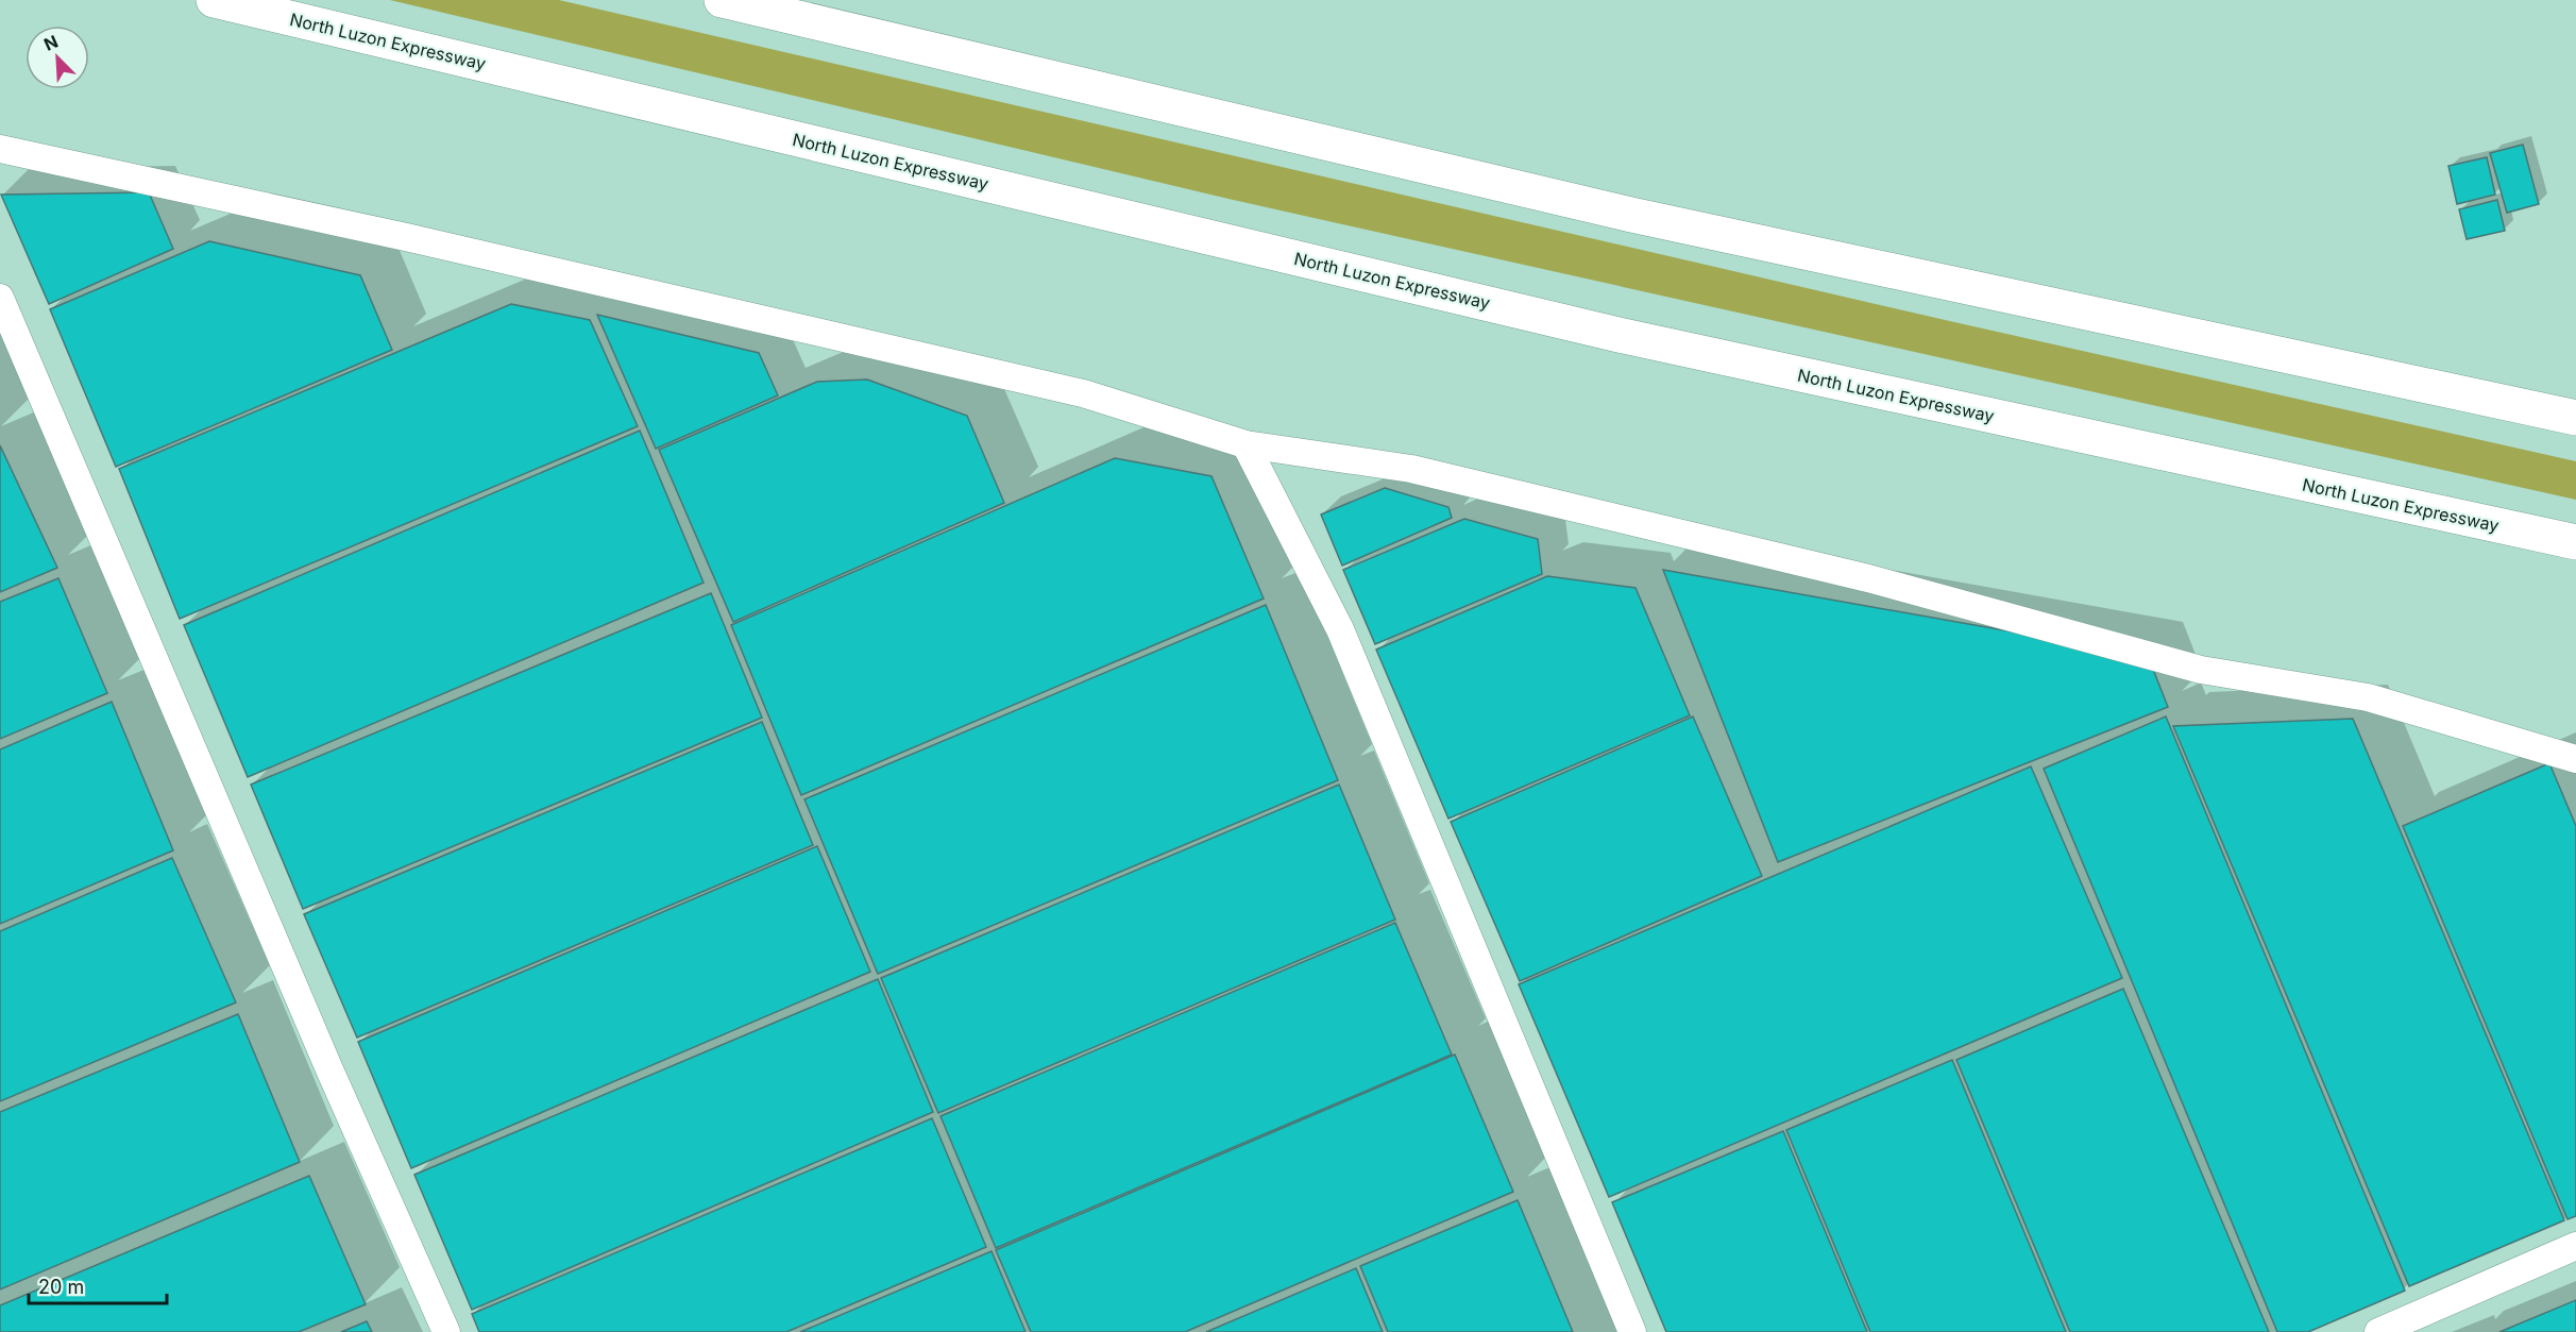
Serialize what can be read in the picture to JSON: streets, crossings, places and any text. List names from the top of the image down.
{
  "streets": {
    "highway": ["North Luzon Expressway"]
  },
  "scale_bar": "20 m",
  "north": "top left"
}
